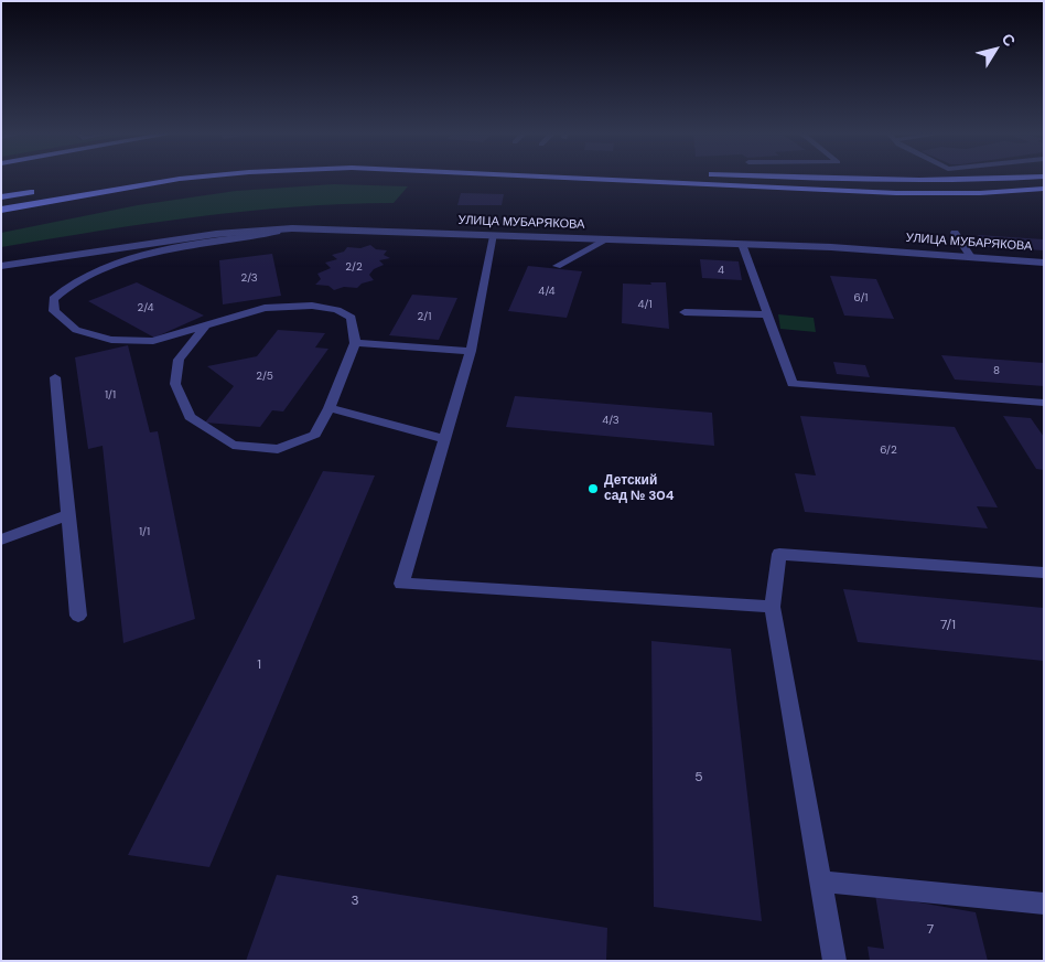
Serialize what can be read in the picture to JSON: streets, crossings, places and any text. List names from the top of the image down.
{
  "streets": {
    "street": ["УЛИЦА МУБАРЯКОВА"]
  },
  "places": ["Детский сад № 304"],
  "house_numbers": [
    "2/2",
    "4",
    "2/3",
    "4/4",
    "6/1",
    "4/1",
    "2/4",
    "2/1",
    "8",
    "2/5",
    "1/1",
    "4/3",
    "6/2",
    "1/1",
    "7/1",
    "1",
    "5",
    "3",
    "7"
  ],
  "north": "top right"
}
